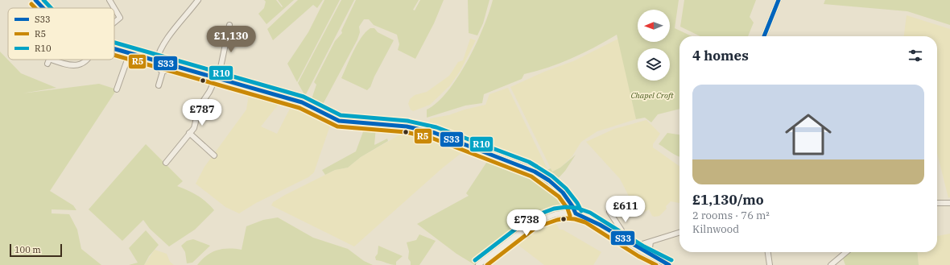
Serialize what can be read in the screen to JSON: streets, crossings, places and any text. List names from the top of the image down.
{
  "parks": ["Chapel Croft"],
  "lines": ["transit line S33", "transit line R10", "transit line R5"],
  "legend": ["S33", "R5", "R10"],
  "scale_bar": "100 m",
  "north": "left",
  "page": {
    "price": [
      "£1,130",
      "£787",
      "£611",
      "£738"
    ],
    "heading": "4 homes",
    "list": [
      {
        "name": "£1,130/mo",
        "note": "2 rooms · 76 m² · Kilnwood"
      }
    ],
    "scale": "100 m"
  }
}
